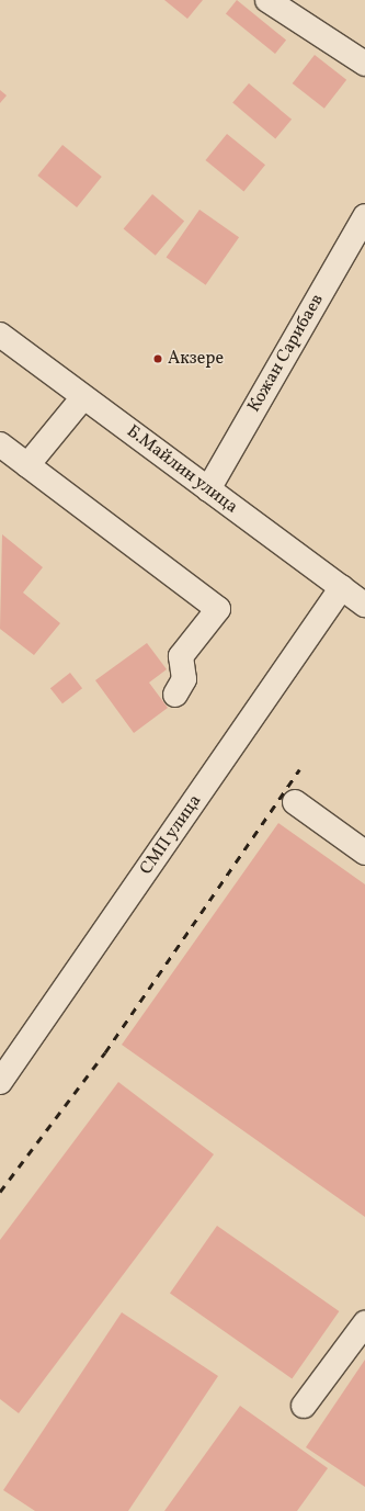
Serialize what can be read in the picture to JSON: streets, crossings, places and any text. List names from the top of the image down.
{
  "streets": {
    "street": ["Кожан Сарибаев", "Б.Майлин улица", "СМП улица"]
  },
  "crossings": [
    ["Кожан Сарибаев", "Б.Майлин улица"],
    ["Б.Майлин улица", "СМП улица"]
  ],
  "places": ["Акзере"]
}
